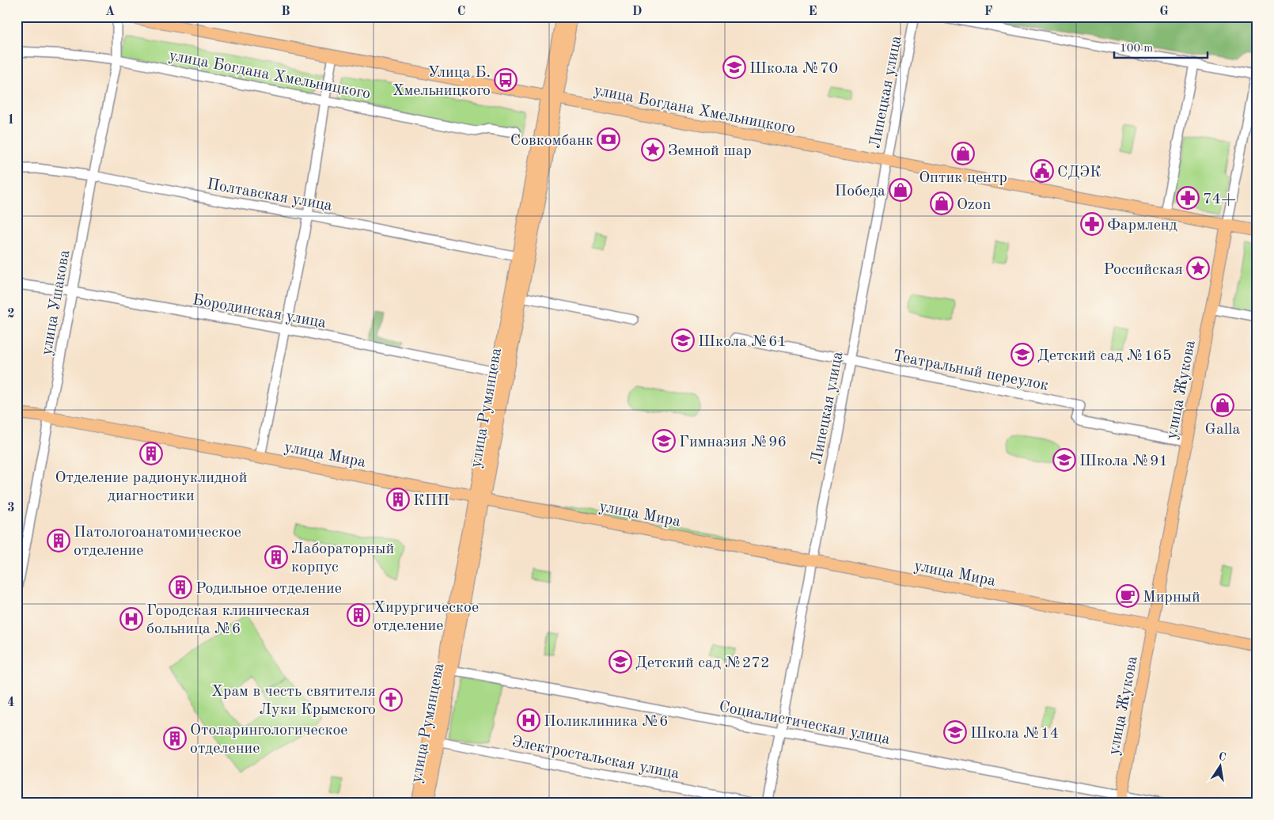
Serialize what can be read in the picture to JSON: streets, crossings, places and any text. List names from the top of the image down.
{
  "streets": {
    "main road": [
      "улица Богдана Хмельницкого",
      "улица Жукова",
      "улица Румянцева",
      "улица Мира"
    ],
    "street": [
      "Липецкая улица",
      "Полтавская улица",
      "улица Ушакова",
      "Бородинская улица",
      "Театральный переулок",
      "Социалистическая улица",
      "Электростальская улица"
    ]
  },
  "crossings": [
    ["улица Богдана Хмельницкого", "Липецкая улица"],
    ["улица Богдана Хмельницкого", "улица Ушакова"],
    ["улица Богдана Хмельницкого", "улица Жукова"],
    ["улица Богдана Хмельницкого", "улица Румянцева"],
    ["Липецкая улица", "Театральный переулок"],
    ["Липецкая улица", "улица Мира"],
    ["Липецкая улица", "Социалистическая улица"],
    ["Полтавская улица", "улица Ушакова"],
    ["Полтавская улица", "улица Румянцева"],
    ["улица Ушакова", "Бородинская улица"],
    ["улица Ушакова", "улица Мира"],
    ["Бородинская улица", "улица Румянцева"],
    ["Театральный переулок", "улица Жукова"],
    ["улица Жукова", "улица Мира"],
    ["улица Жукова", "Социалистическая улица"],
    ["улица Румянцева", "улица Мира"],
    ["улица Румянцева", "Социалистическая улица"],
    ["улица Румянцева", "Электростальская улица"]
  ],
  "places": {
    "school or university": [
      "Школа №70",
      "Школа №61",
      "Детский сад №165",
      "Гимназия №96",
      "Школа №91",
      "Детский сад №272",
      "Школа №14"
    ],
    "bus stop": ["Улица Б. Хмельницкого"],
    "bank": ["Совкомбанк"],
    "place": ["Земной шар", "Российская"],
    "shop": [
      "Оптик центр",
      "Победа",
      "Ozon",
      "Galla"
    ],
    "public building": ["СДЭК"],
    "pharmacy": ["74+", "Фармленд"],
    "building": [
      "Отделение радионуклидной диагностики",
      "КПП",
      "Патологоанатомическое отделение",
      "Лабораторный корпус",
      "Родильное отделение",
      "Хирургическое отделение",
      "Отоларингологическое отделение"
    ],
    "cafe": ["Мирный"],
    "hospital": ["Городская клиническая больница №6", "Поликлиника №6"],
    "church": ["Храм в честь святителя Луки Крымского"]
  },
  "scale_bar": "100 m",
  "north": "top",
  "grid": {
    "columns": [
      "A",
      "B",
      "C",
      "D",
      "E",
      "F",
      "G"
    ],
    "rows": [
      "1",
      "2",
      "3",
      "4"
    ]
  }
}
